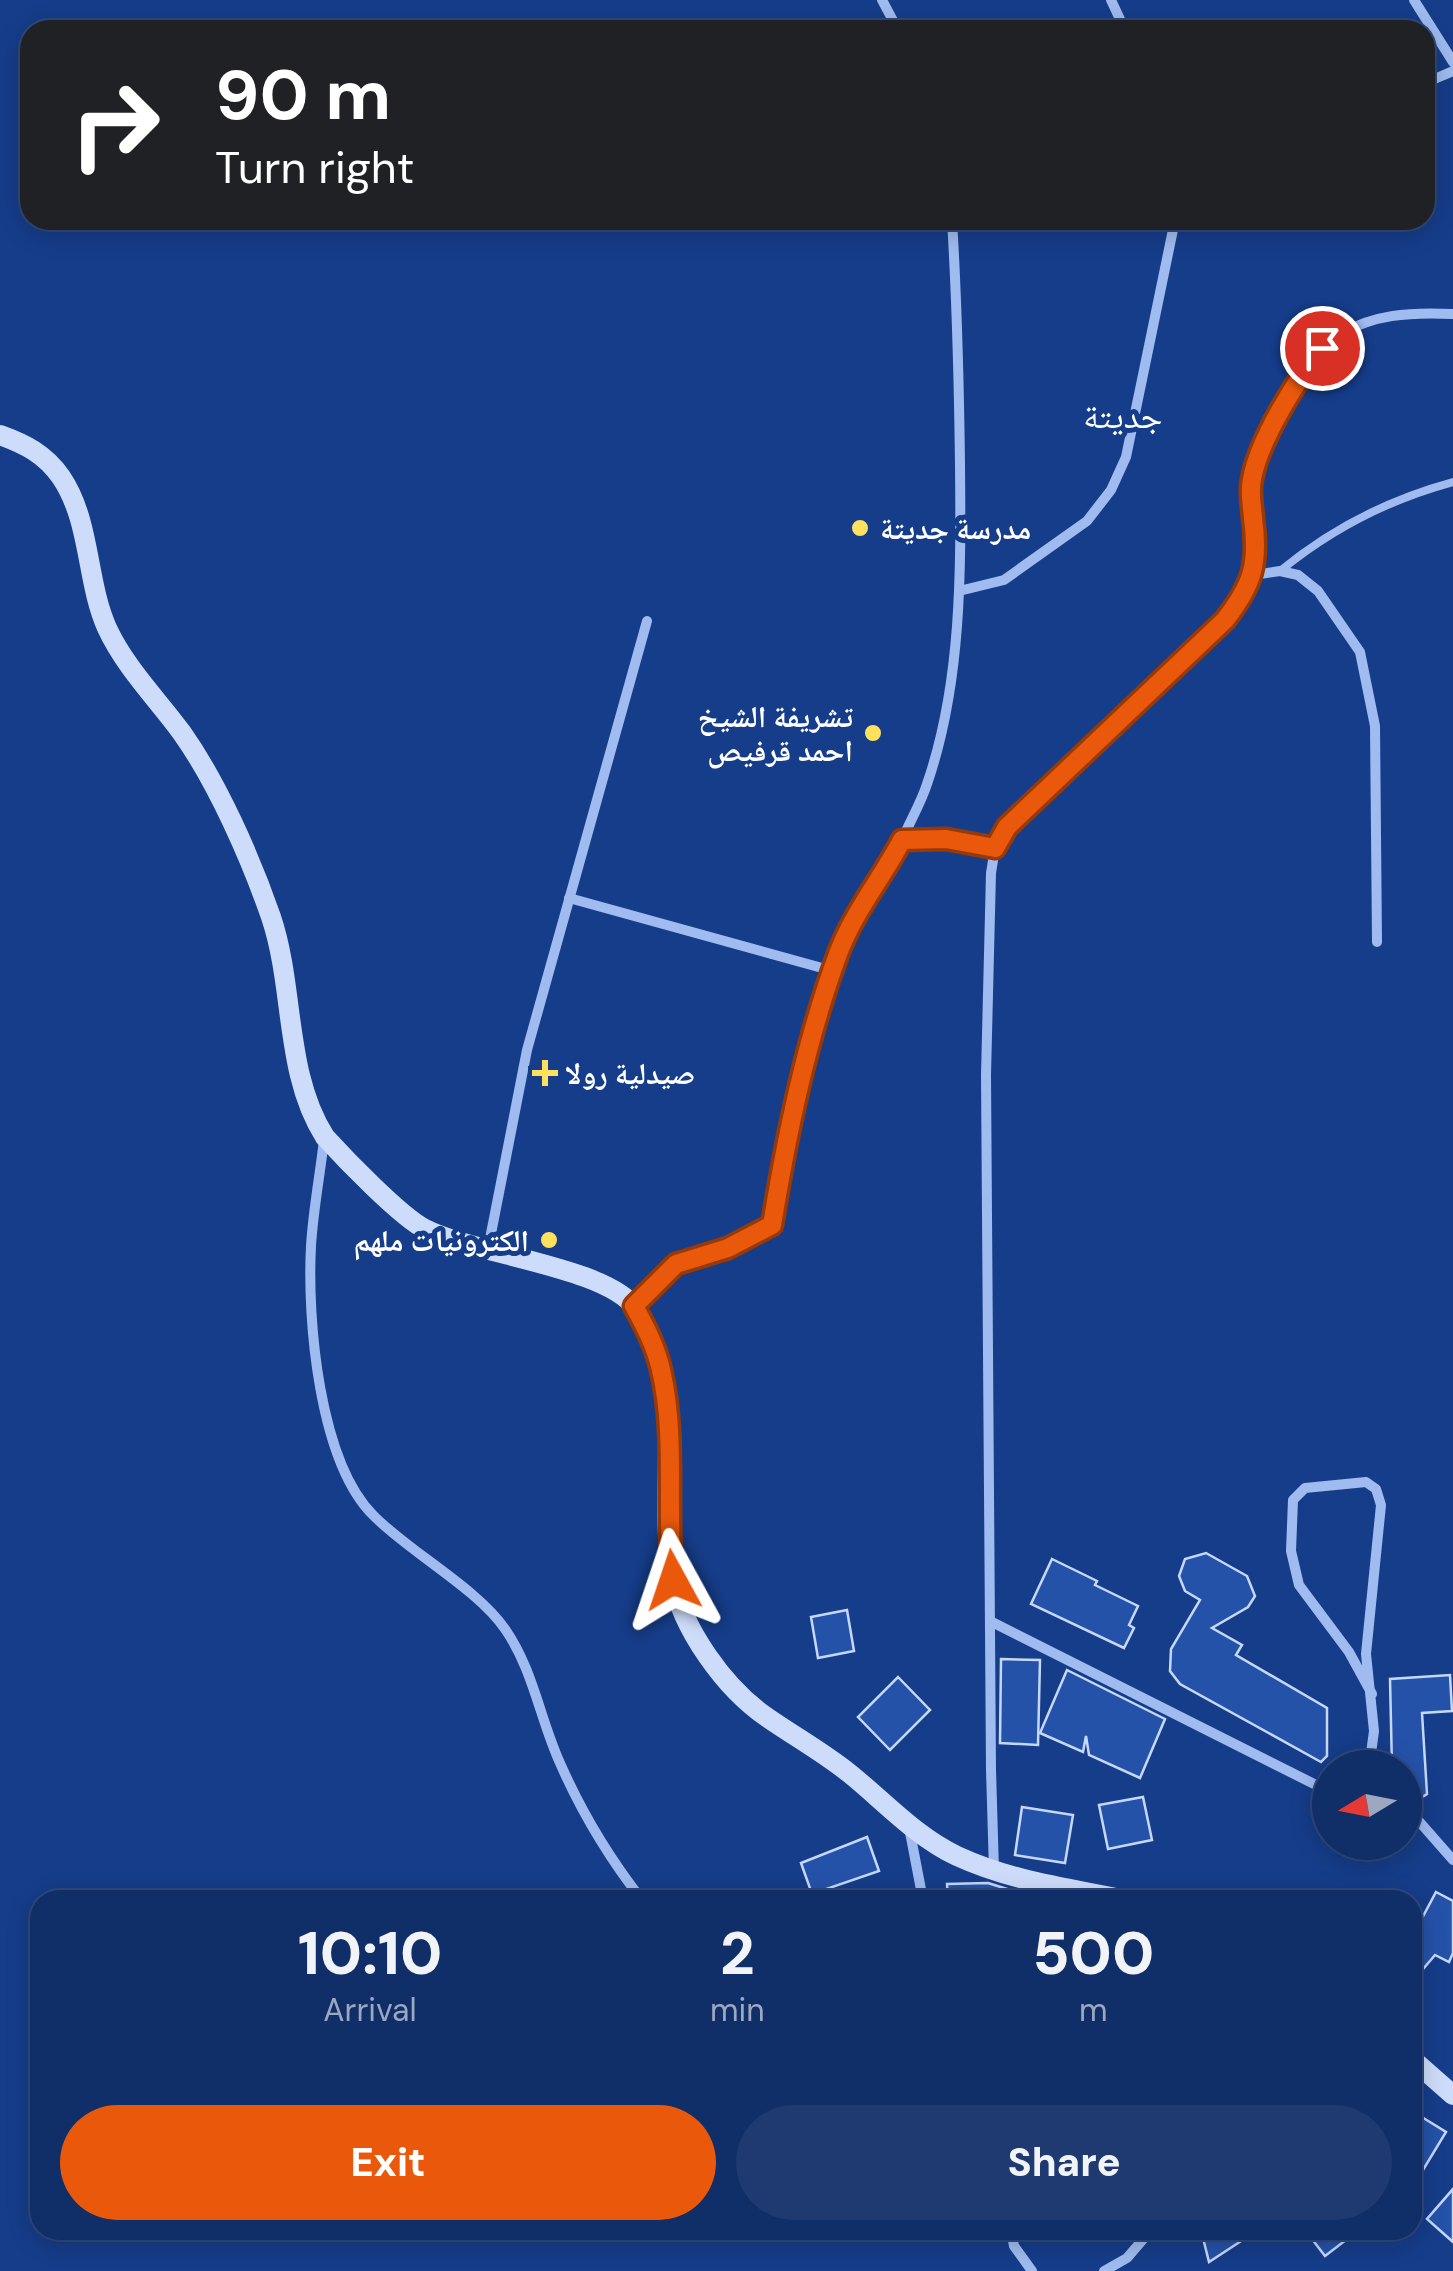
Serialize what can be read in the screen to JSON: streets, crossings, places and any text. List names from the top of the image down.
{
  "districts": ["جديتة"],
  "places": {
    "other": ["مدرسة جديتة", "تشريفة الشيخ احمد قرفيص", "الكترونيات ملهم"],
    "health": ["صيدلية رولا"]
  },
  "north": "left",
  "page": {
    "turn": ["90 m", "Turn right"],
    "eta": [
      "10:10",
      "Arrival",
      "2",
      "min",
      "500",
      "m"
    ],
    "buttons": ["Exit", "Share"]
  }
}
